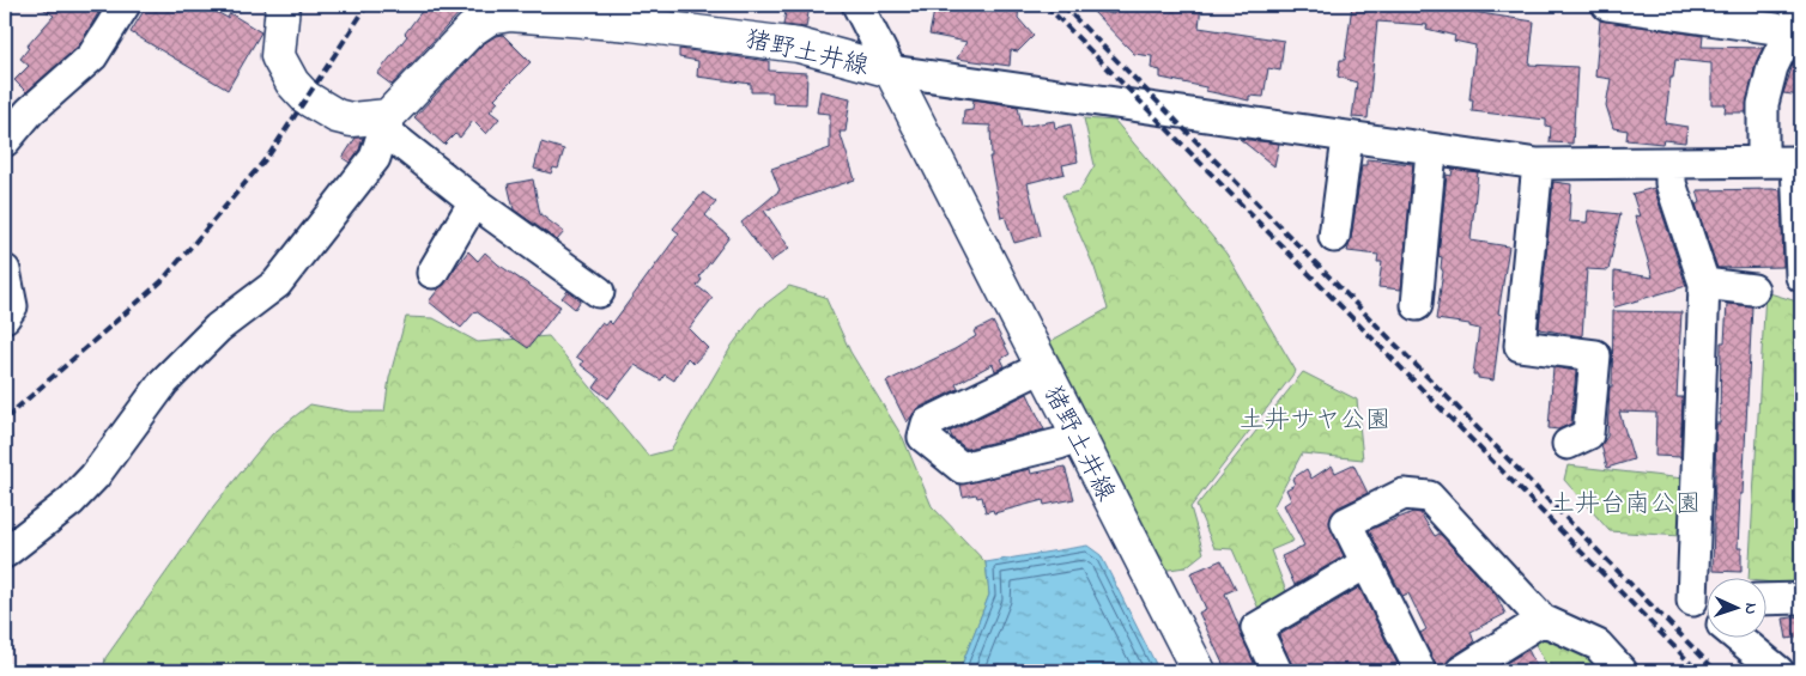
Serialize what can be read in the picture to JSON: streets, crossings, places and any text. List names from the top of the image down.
{
  "streets": {
    "main road": ["猪野土井線"]
  },
  "parks": ["土井サヤ公園", "土井台南公園"],
  "north": "right"
}
